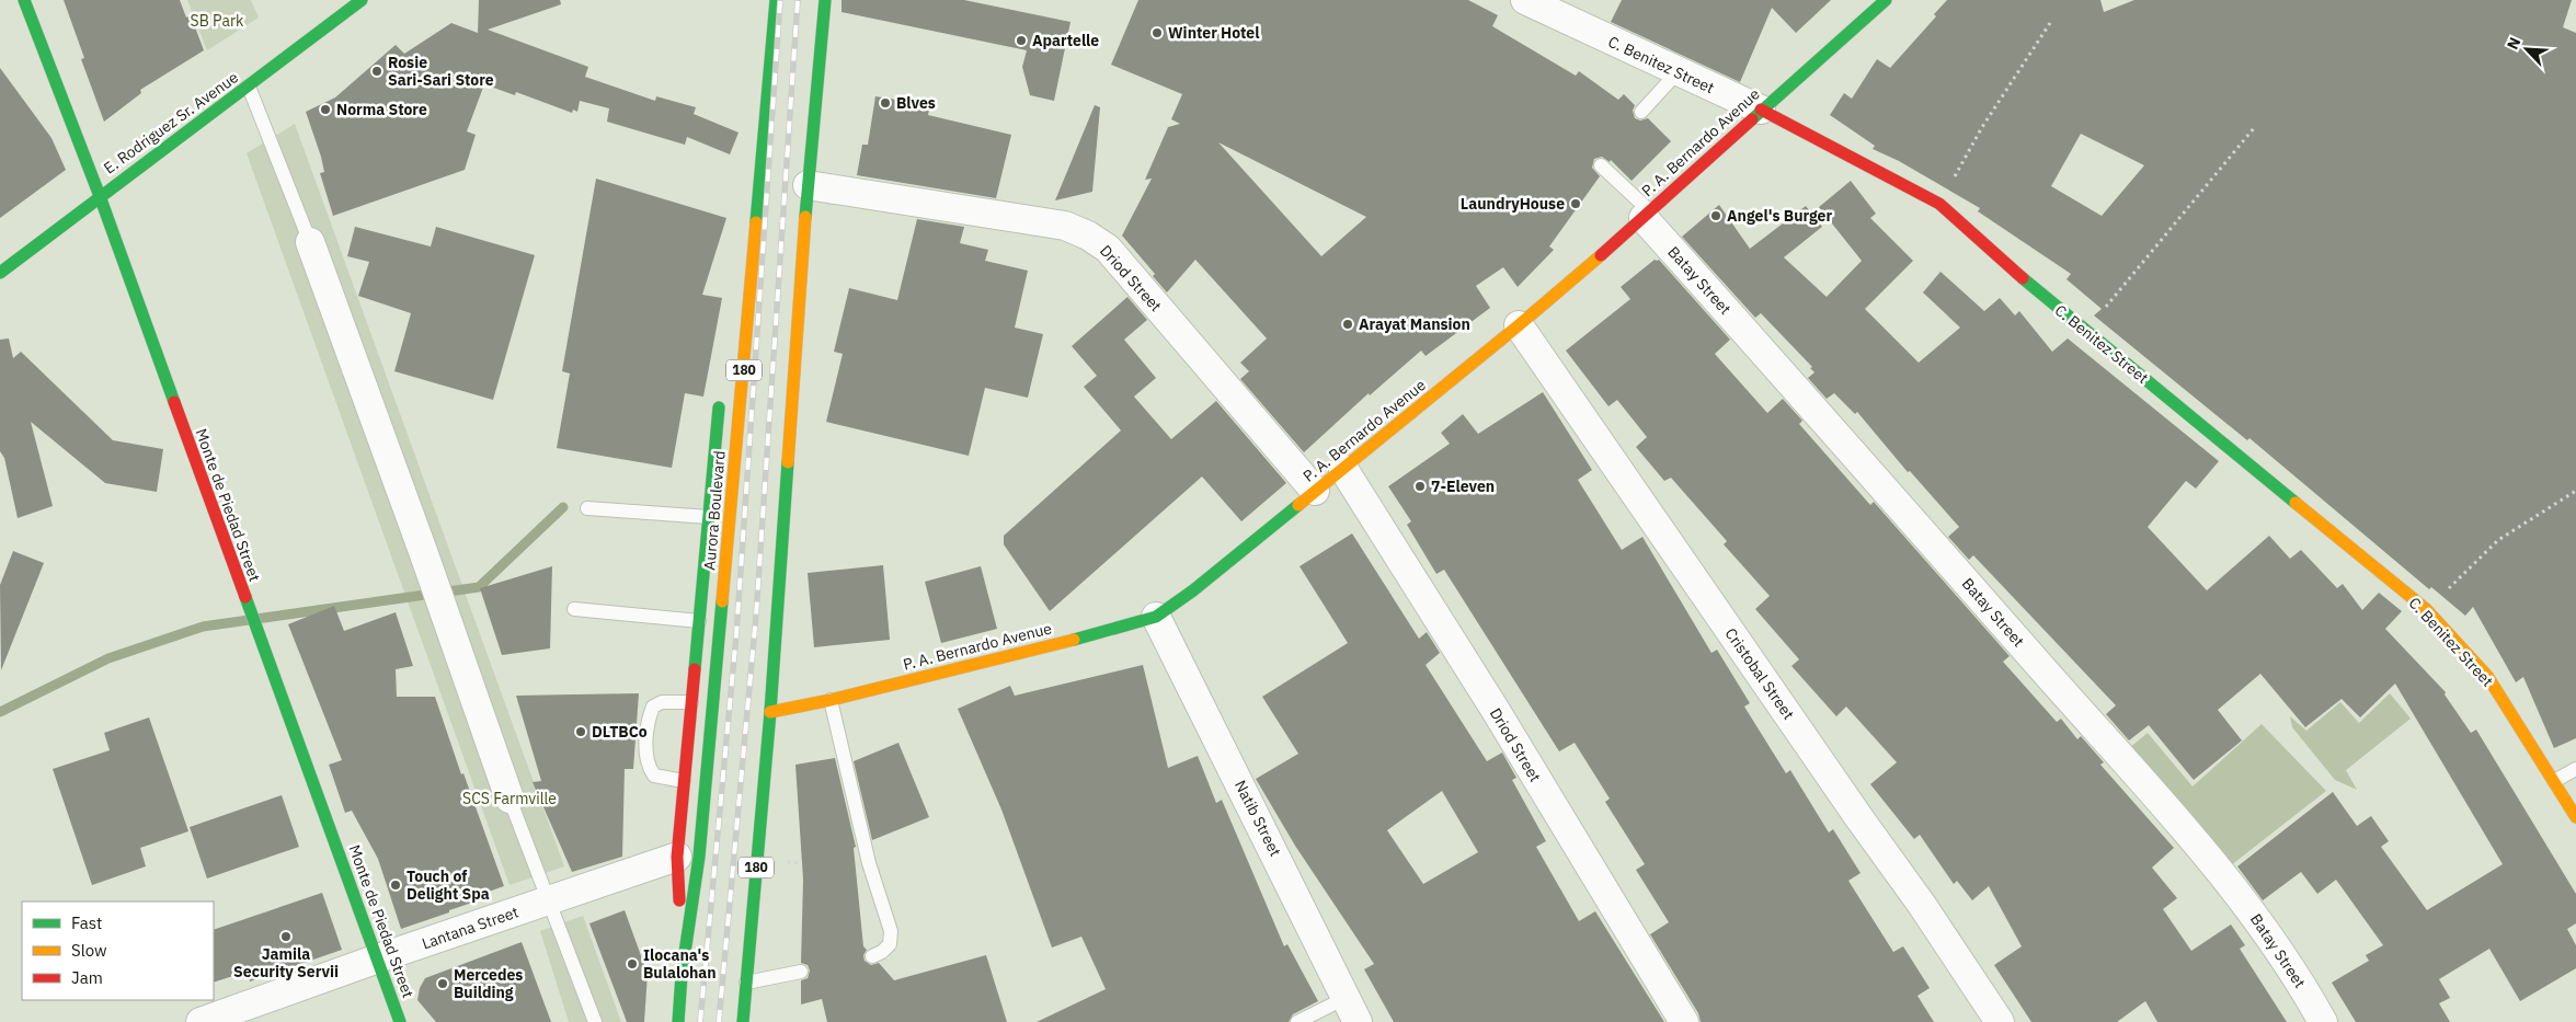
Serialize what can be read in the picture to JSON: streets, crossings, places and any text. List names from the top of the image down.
{
  "streets": {
    "street": [
      "C. Benitez Street",
      "E. Rodriguez Sr. Avenue",
      "P. A. Bernardo Avenue",
      "Driod Street",
      "Batay Street",
      "180",
      "Monte de Piedad Street",
      "Aurora Boulevard",
      "Cristobal Street",
      "Natib Street",
      "Lantana Street"
    ]
  },
  "crossings": [
    ["C. Benitez Street", "P. A. Bernardo Avenue"],
    ["E. Rodriguez Sr. Avenue", "Monte de Piedad Street"],
    ["P. A. Bernardo Avenue", "Driod Street"],
    ["P. A. Bernardo Avenue", "Batay Street"],
    ["P. A. Bernardo Avenue", "180"],
    ["P. A. Bernardo Avenue", "Cristobal Street"],
    ["P. A. Bernardo Avenue", "Natib Street"],
    ["Driod Street", "180"],
    ["Monte de Piedad Street", "Lantana Street"]
  ],
  "parks": ["SB Park", "SCS Farmville"],
  "places": [
    "Winter Hotel",
    "Apartelle",
    "Rosie Sari-Sari Store",
    "Blves",
    "Norma Store",
    "LaundryHouse",
    "Angel's Burger",
    "Arayat Mansion",
    "7-Eleven",
    "DLTBCo",
    "Touch of Delight Spa",
    "Jamila Security Servii",
    "Ilocana's Bulalohan",
    "Mercedes Building"
  ],
  "legend": ["Fast", "Slow", "Jam"],
  "north": "top left"
}
